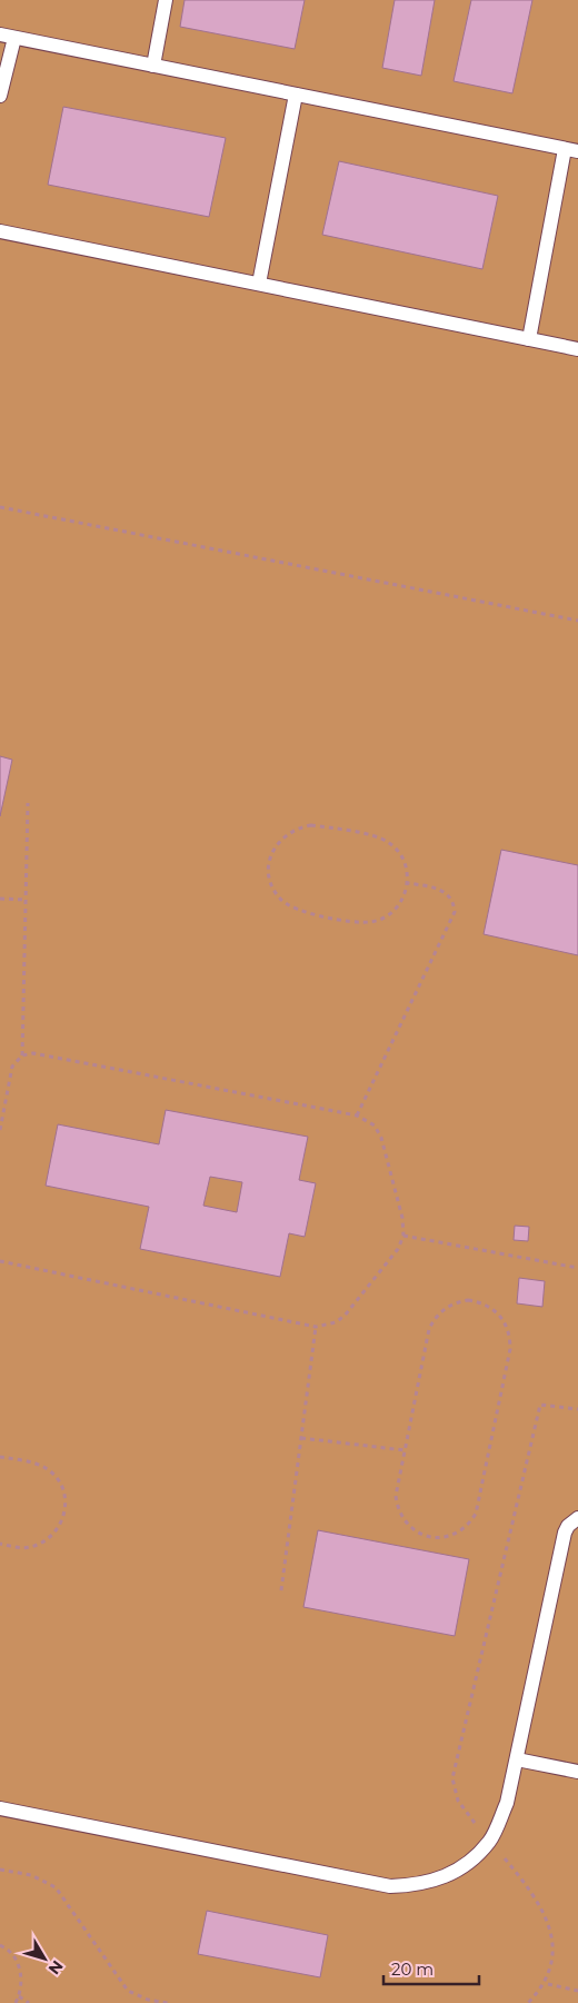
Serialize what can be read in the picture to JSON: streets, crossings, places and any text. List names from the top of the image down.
{
  "scale_bar": "20 m",
  "north": "bottom right"
}
